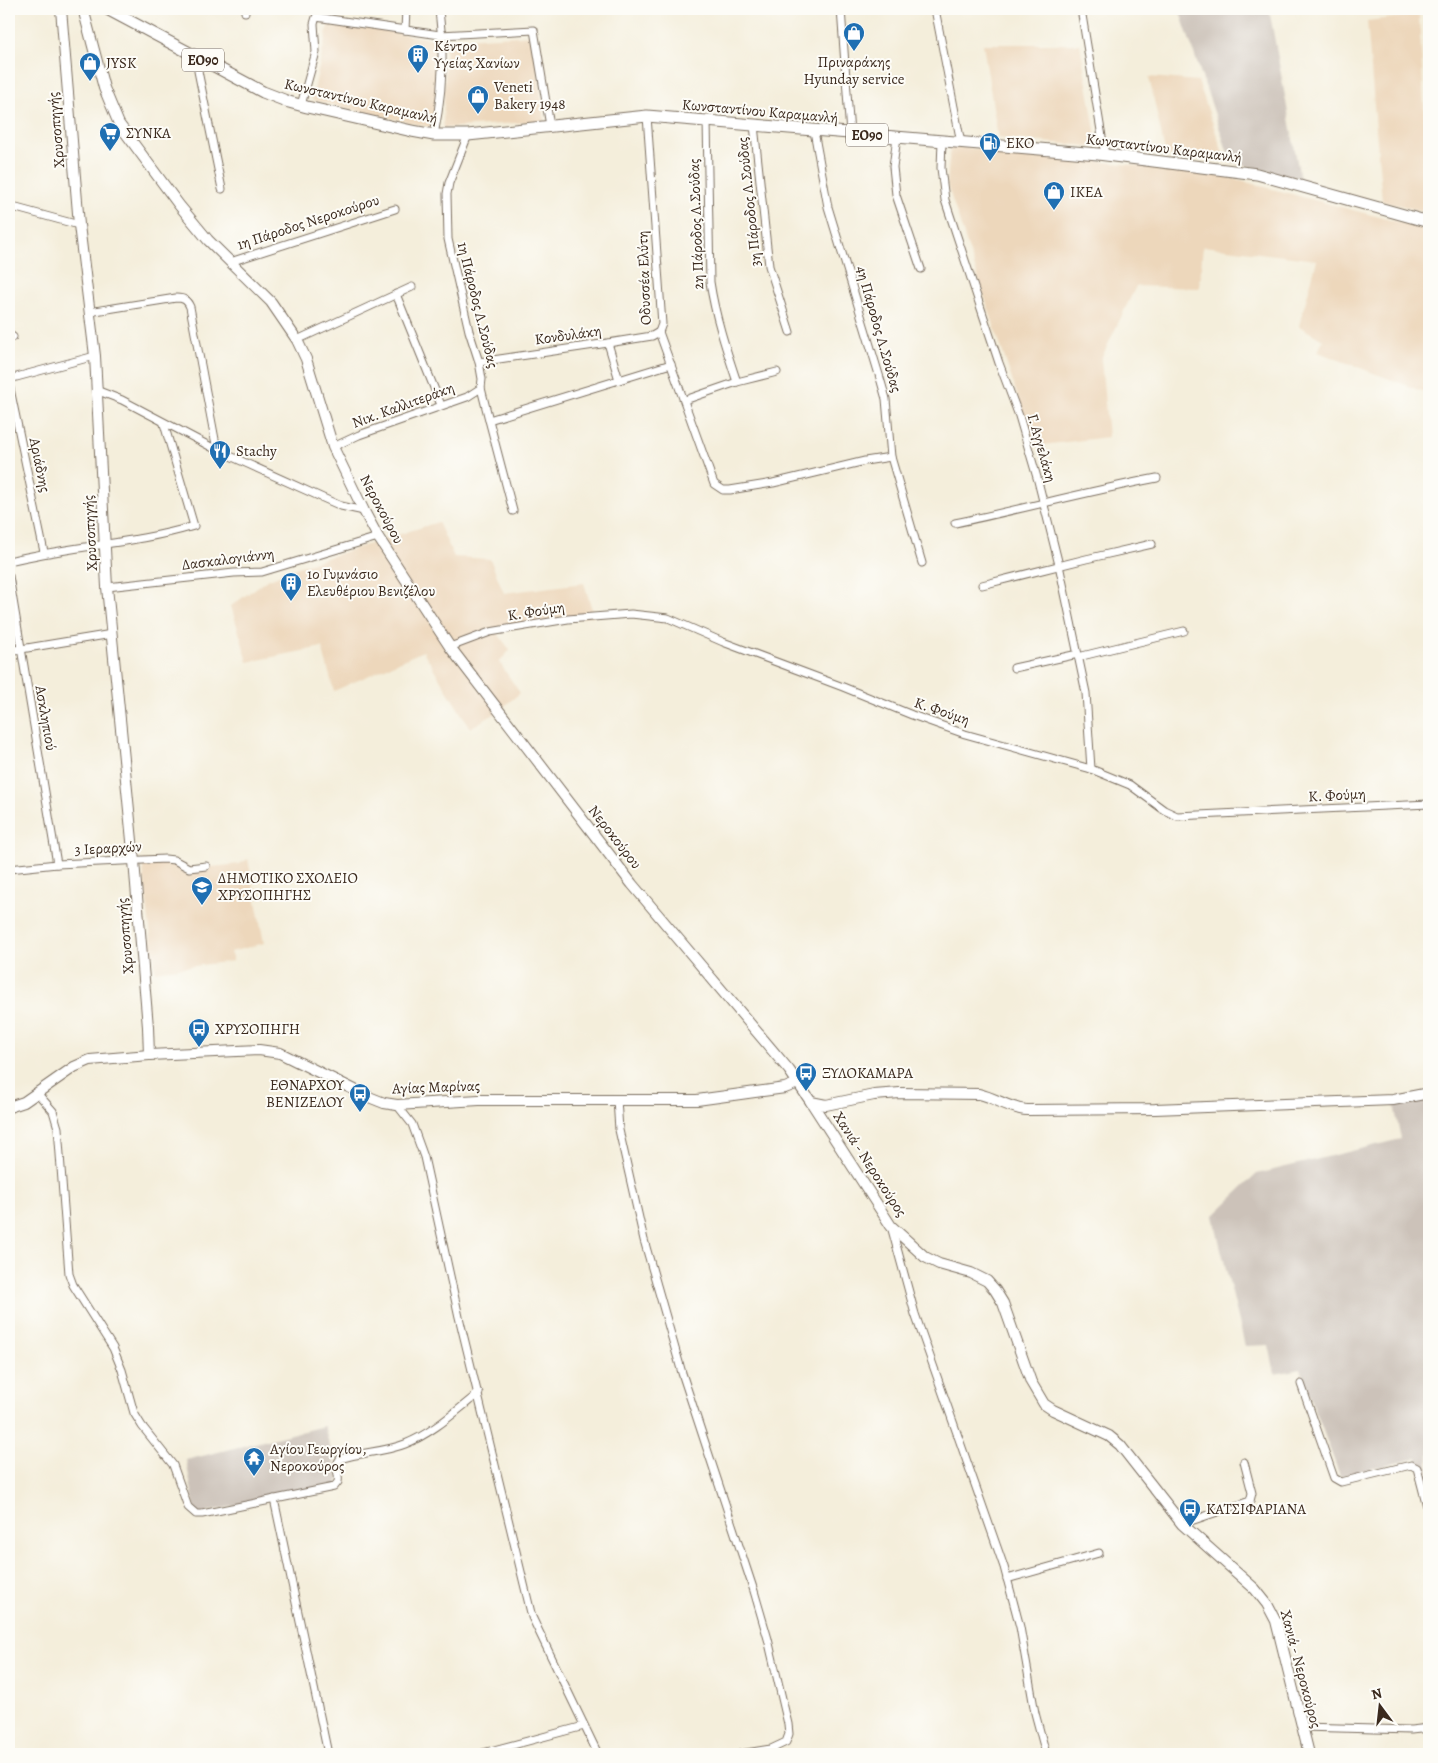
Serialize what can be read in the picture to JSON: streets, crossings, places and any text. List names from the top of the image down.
{
  "streets": {
    "main road": [
      "ΕΟ90",
      "Κωνσταντίνου Καραμανλή",
      "Χρυσοπηγής",
      "Νεροκούρου",
      "Αγίας Μαρίνας",
      "Χανιά - Νεροκούρος"
    ],
    "street": [
      "3η Πάροδος Λ.Σούδας",
      "1η Πάροδος Νεροκούρου",
      "2η Πάροδος Λ.Σούδας",
      "Οδυσσέα Ελύτη",
      "1η Πάροδος Λ.Σούδας",
      "4η Πάροδος Λ.Σούδας",
      "Κονδυλάκη",
      "Νικ. Καλλιτεράκη",
      "Γ. Αγγελάκη",
      "Αριάδνης",
      "Δασκαλογιάννη",
      "Κ. Φούμη",
      "Ασκληπιού",
      "3 Ιεραρχών"
    ]
  },
  "crossings": [
    ["Κωνσταντίνου Καραμανλή", "3η Πάροδος Λ.Σούδας"],
    ["Κωνσταντίνου Καραμανλή", "2η Πάροδος Λ.Σούδας"],
    ["Κωνσταντίνου Καραμανλή", "Οδυσσέα Ελύτη"],
    ["Κωνσταντίνου Καραμανλή", "1η Πάροδος Λ.Σούδας"],
    ["Κωνσταντίνου Καραμανλή", "4η Πάροδος Λ.Σούδας"],
    ["Κωνσταντίνου Καραμανλή", "Γ. Αγγελάκη"],
    ["Χρυσοπηγής", "Δασκαλογιάννη"],
    ["Χρυσοπηγής", "3 Ιεραρχών"],
    ["Χρυσοπηγής", "Αγίας Μαρίνας"],
    ["1η Πάροδος Νεροκούρου", "Νεροκούρου"],
    ["Οδυσσέα Ελύτη", "4η Πάροδος Λ.Σούδας"],
    ["Οδυσσέα Ελύτη", "Κονδυλάκη"],
    ["1η Πάροδος Λ.Σούδας", "Κονδυλάκη"],
    ["1η Πάροδος Λ.Σούδας", "Νικ. Καλλιτεράκη"],
    ["Νικ. Καλλιτεράκη", "Νεροκούρου"],
    ["Γ. Αγγελάκη", "Κ. Φούμη"],
    ["Νεροκούρου", "Δασκαλογιάννη"],
    ["Νεροκούρου", "Κ. Φούμη"],
    ["Νεροκούρου", "Αγίας Μαρίνας"],
    ["Νεροκούρου", "Χανιά - Νεροκούρος"],
    ["Ασκληπιού", "3 Ιεραρχών"]
  ],
  "places": {
    "shop": [
      "Πριναράκης Hyunday service",
      "JYSK",
      "Veneti Bakery 1948",
      "IKEA"
    ],
    "building": ["Κέντρο Υγείας Χανίων", "1ο Γυμνάσιο Ελευθέριου Βενιζέλου"],
    "supermarket": ["ΣΥΝΚΑ"],
    "fuel station": ["EKO"],
    "restaurant": ["Stachy"],
    "school or university": ["ΔΗΜΟΤΙΚΟ ΣΧΟΛΕΙΟ ΧΡΥΣΟΠΗΓΗΣ"],
    "bus stop": [
      "ΧΡΥΣΟΠΗΓΗ",
      "ΞΥΛΟΚΑΜΑΡΑ",
      "ΕΘΝΑΡΧΟΥ ΒΕΝΙΖΕΛΟΥ",
      "ΚΑΤΣΙΦΑΡΙΑΝΑ"
    ],
    "temple": ["Αγίου Γεωργίου, Νεροκούρος"]
  },
  "north": "top"
}
